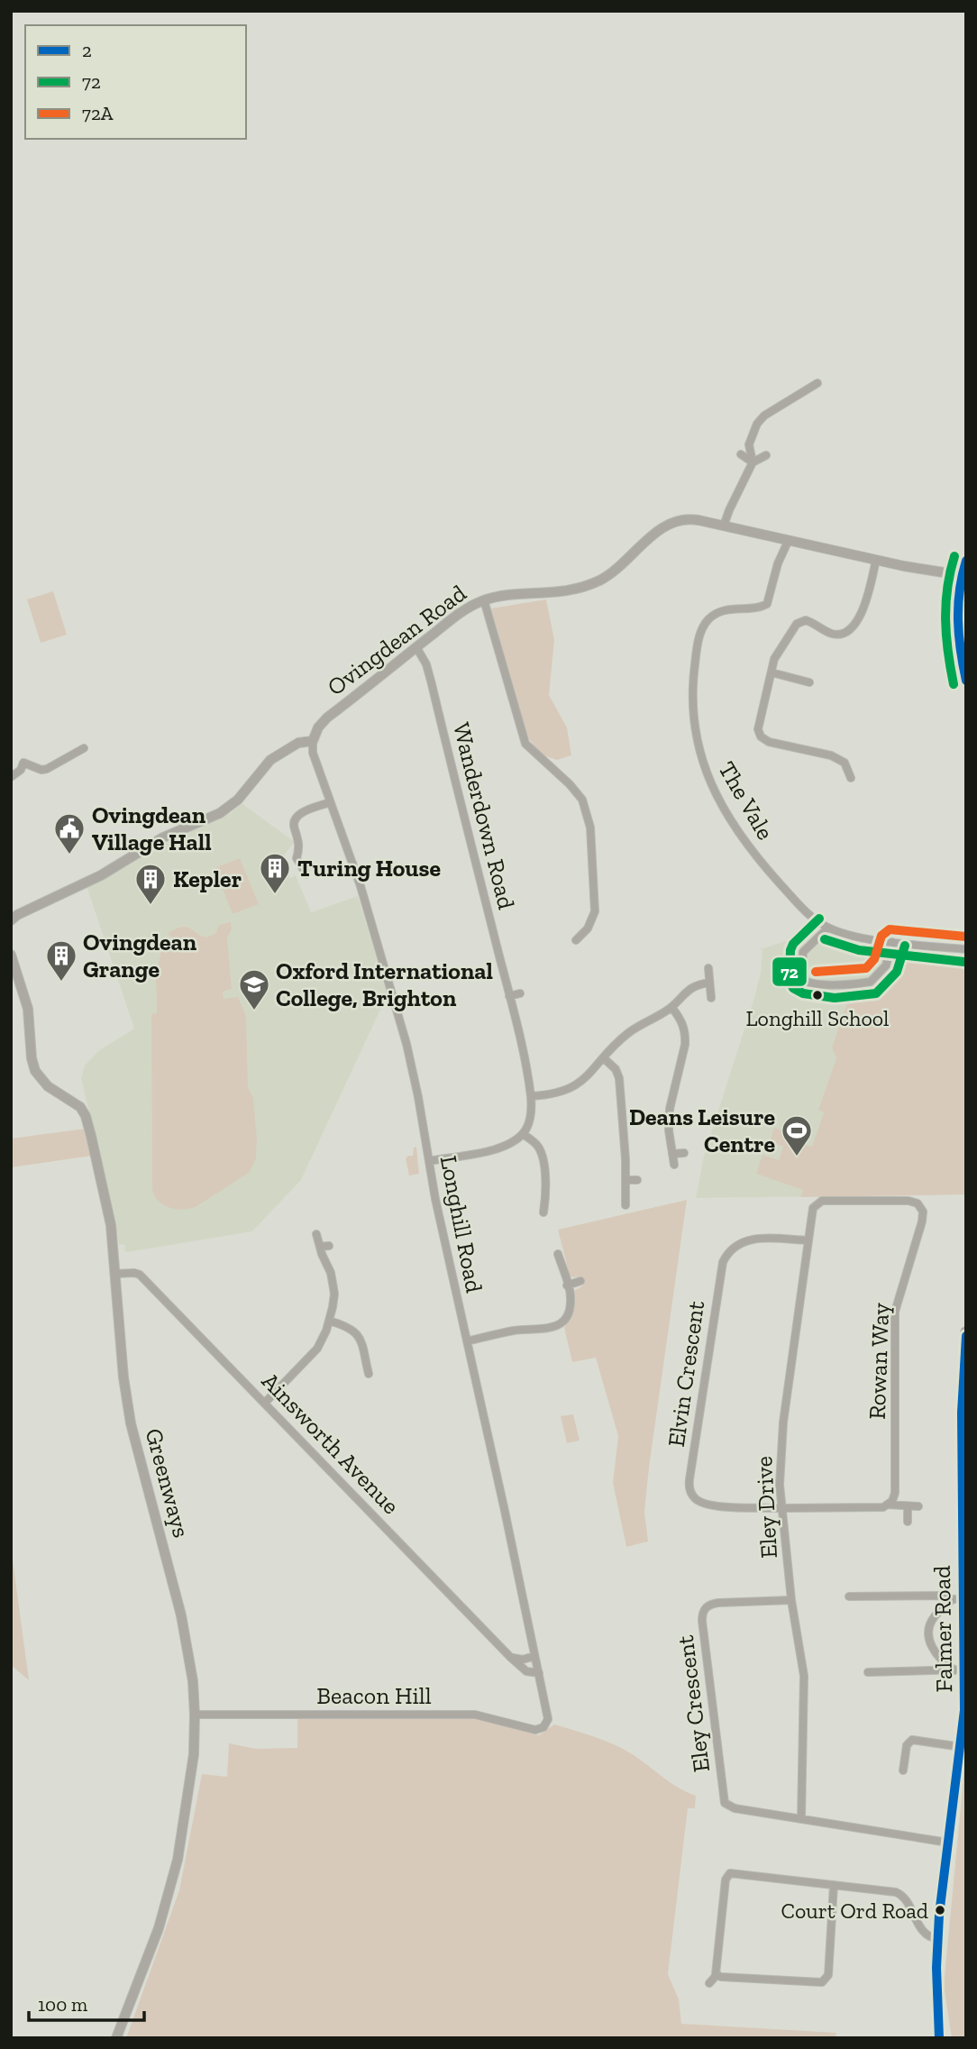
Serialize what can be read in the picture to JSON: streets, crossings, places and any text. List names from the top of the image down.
{
  "streets": {
    "main road": ["Falmer Road"],
    "street": [
      "Ovingdean Road",
      "The Vale",
      "Wanderdown Road",
      "Longhill Road",
      "Rowan Way",
      "Elvin Crescent",
      "Ainsworth Avenue",
      "Greenways",
      "Eley Drive",
      "Beacon Hill",
      "Eley Crescent"
    ]
  },
  "crossings": [
    ["Ovingdean Road", "The Vale"],
    ["Ovingdean Road", "Wanderdown Road"],
    ["Ovingdean Road", "Longhill Road"],
    ["Longhill Road", "Ainsworth Avenue"],
    ["Longhill Road", "Beacon Hill"],
    ["Rowan Way", "Eley Drive"],
    ["Elvin Crescent", "Eley Drive"],
    ["Ainsworth Avenue", "Greenways"],
    ["Greenways", "Beacon Hill"],
    ["Eley Drive", "Eley Crescent"]
  ],
  "places": {
    "public building": ["Ovingdean Village Hall"],
    "building": ["Turing House", "Kepler", "Ovingdean Grange"],
    "other": ["Longhill School", "Court Ord Road"],
    "school or university": ["Oxford International College, Brighton"],
    "sports": ["Deans Leisure Centre"]
  },
  "lines": ["transit line 72", "transit line 2", "transit line 72A"],
  "legend": ["2", "72", "72A"],
  "scale_bar": "100 m"
}
